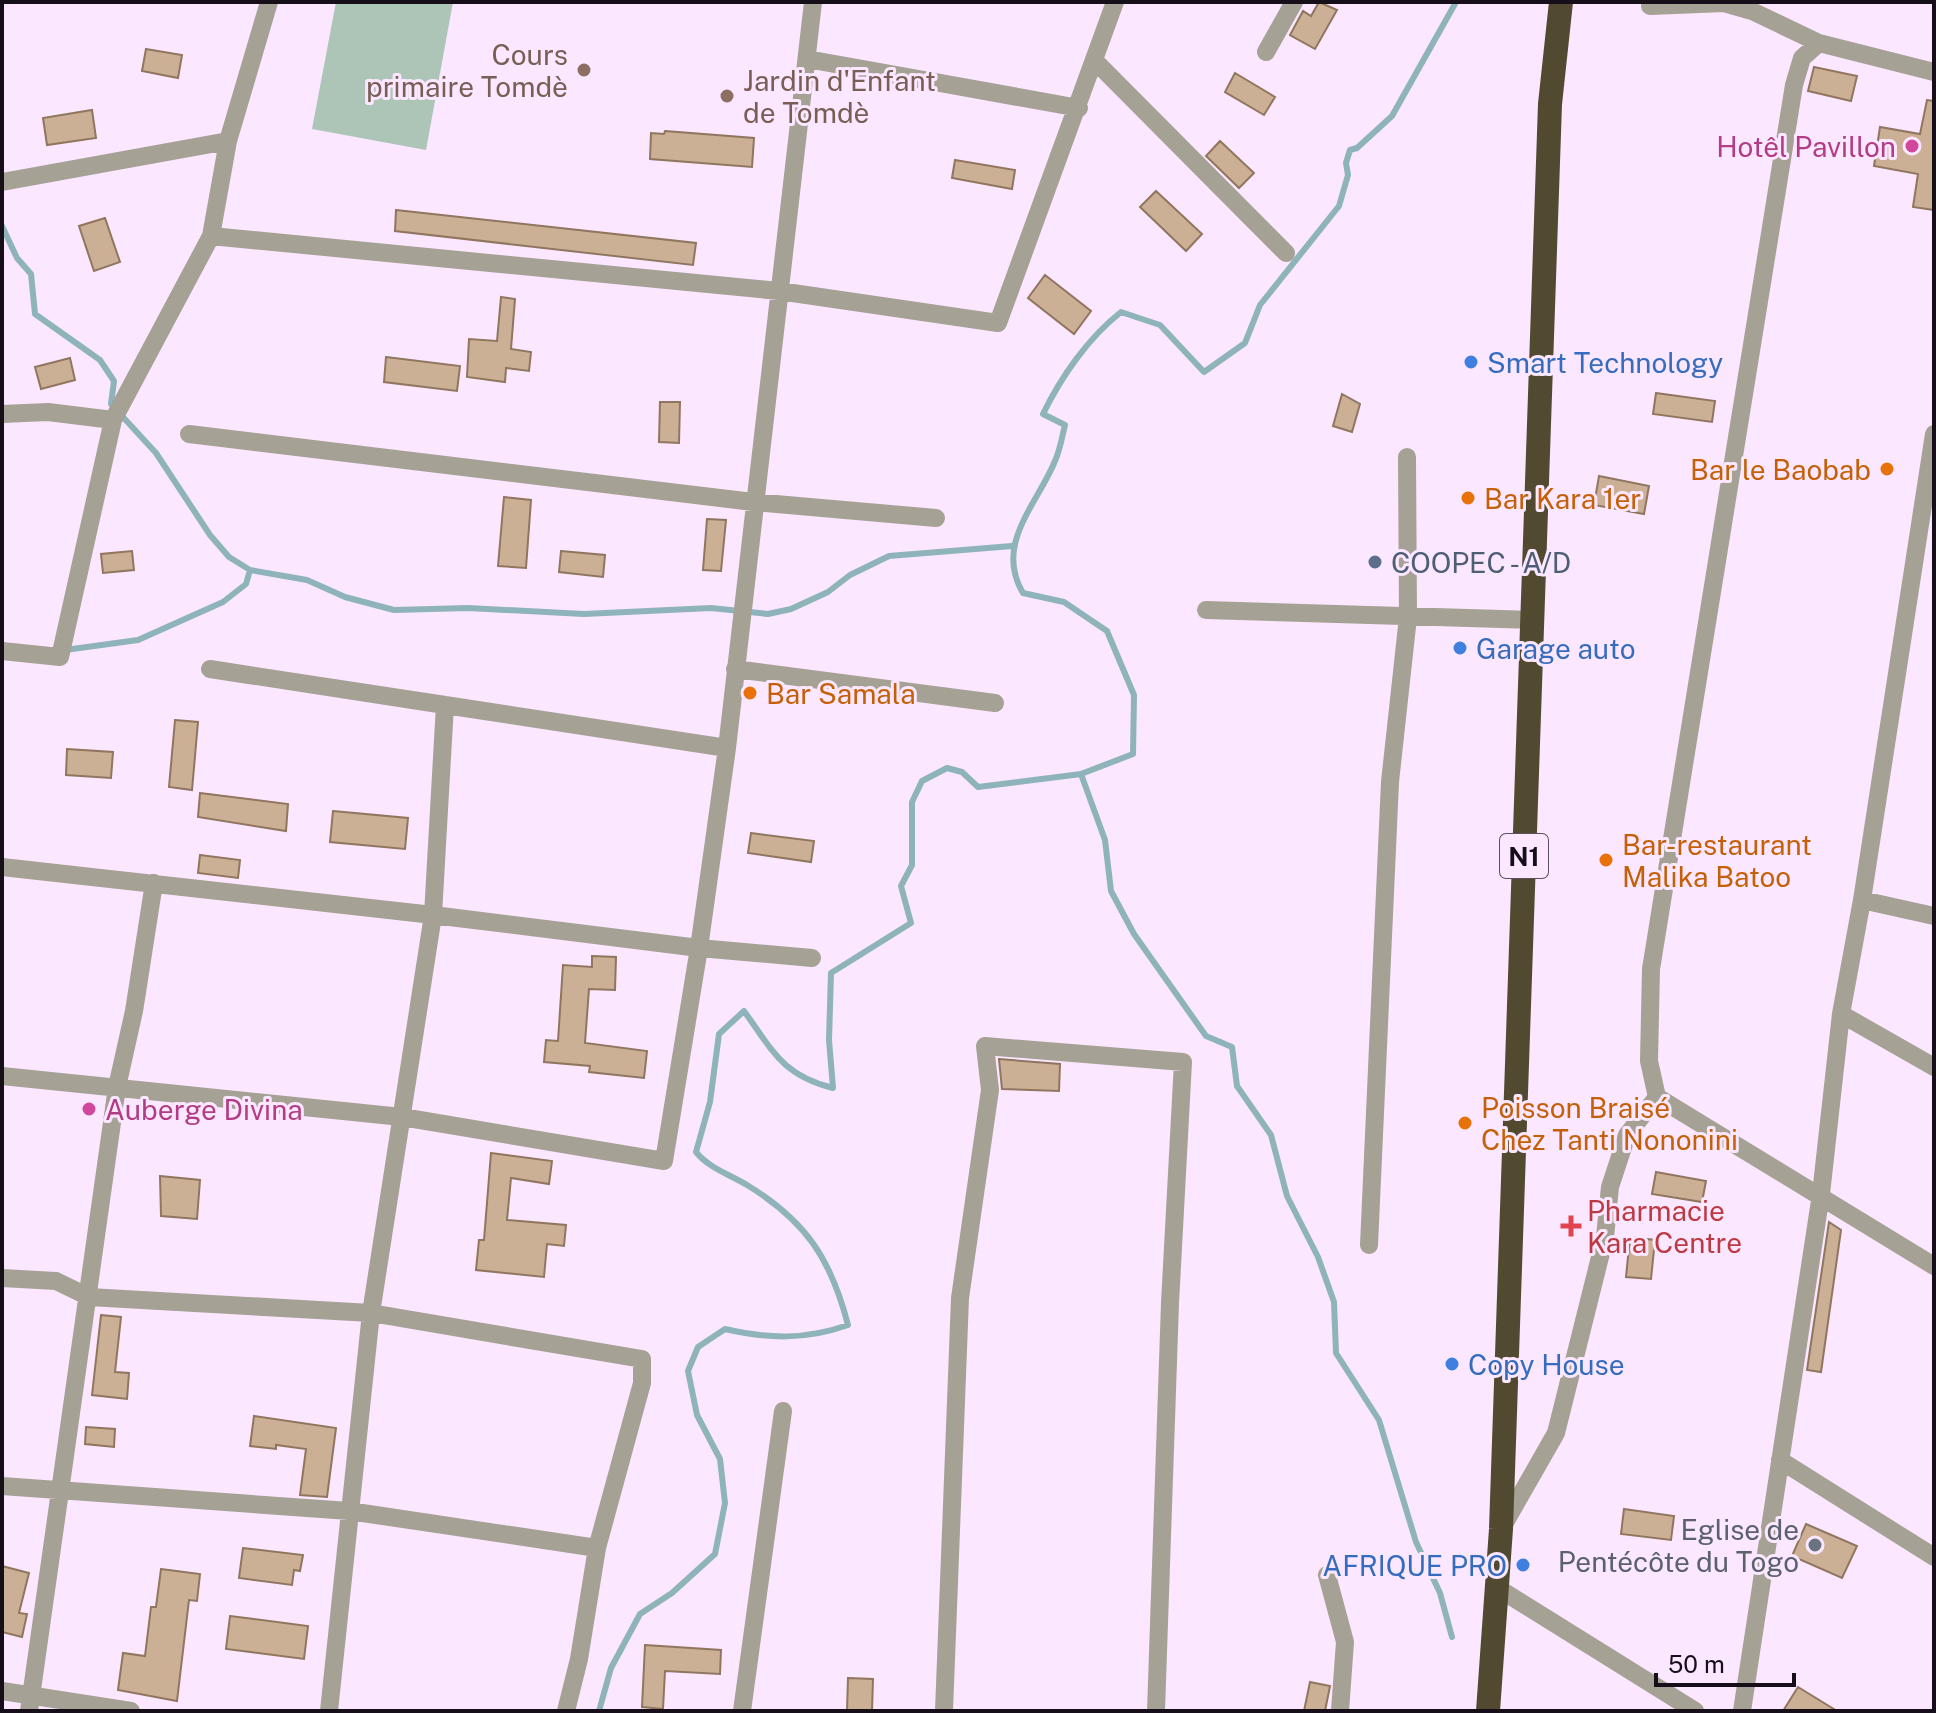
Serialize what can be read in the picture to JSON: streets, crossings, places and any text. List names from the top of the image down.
{
  "streets": {
    "highway": ["N1"]
  },
  "places": {
    "other": [
      "Cours primaire Tomdè",
      "Jardin d'Enfant de Tomdè",
      "Hotêl Pavillon",
      "Smart Technology",
      "Bar le Baobab",
      "Bar Kara 1er",
      "COOPEC - A/D",
      "Garage auto",
      "Bar Samala",
      "Bar-restaurant Malika Batoo",
      "Auberge Divina",
      "Poisson Braisé Chez Tanti Nononini",
      "Copy House",
      "Eglise de Pentécôte du Togo",
      "AFRIQUE PRO"
    ],
    "health": ["Pharmacie Kara Centre"]
  },
  "scale_bar": "50 m"
}
